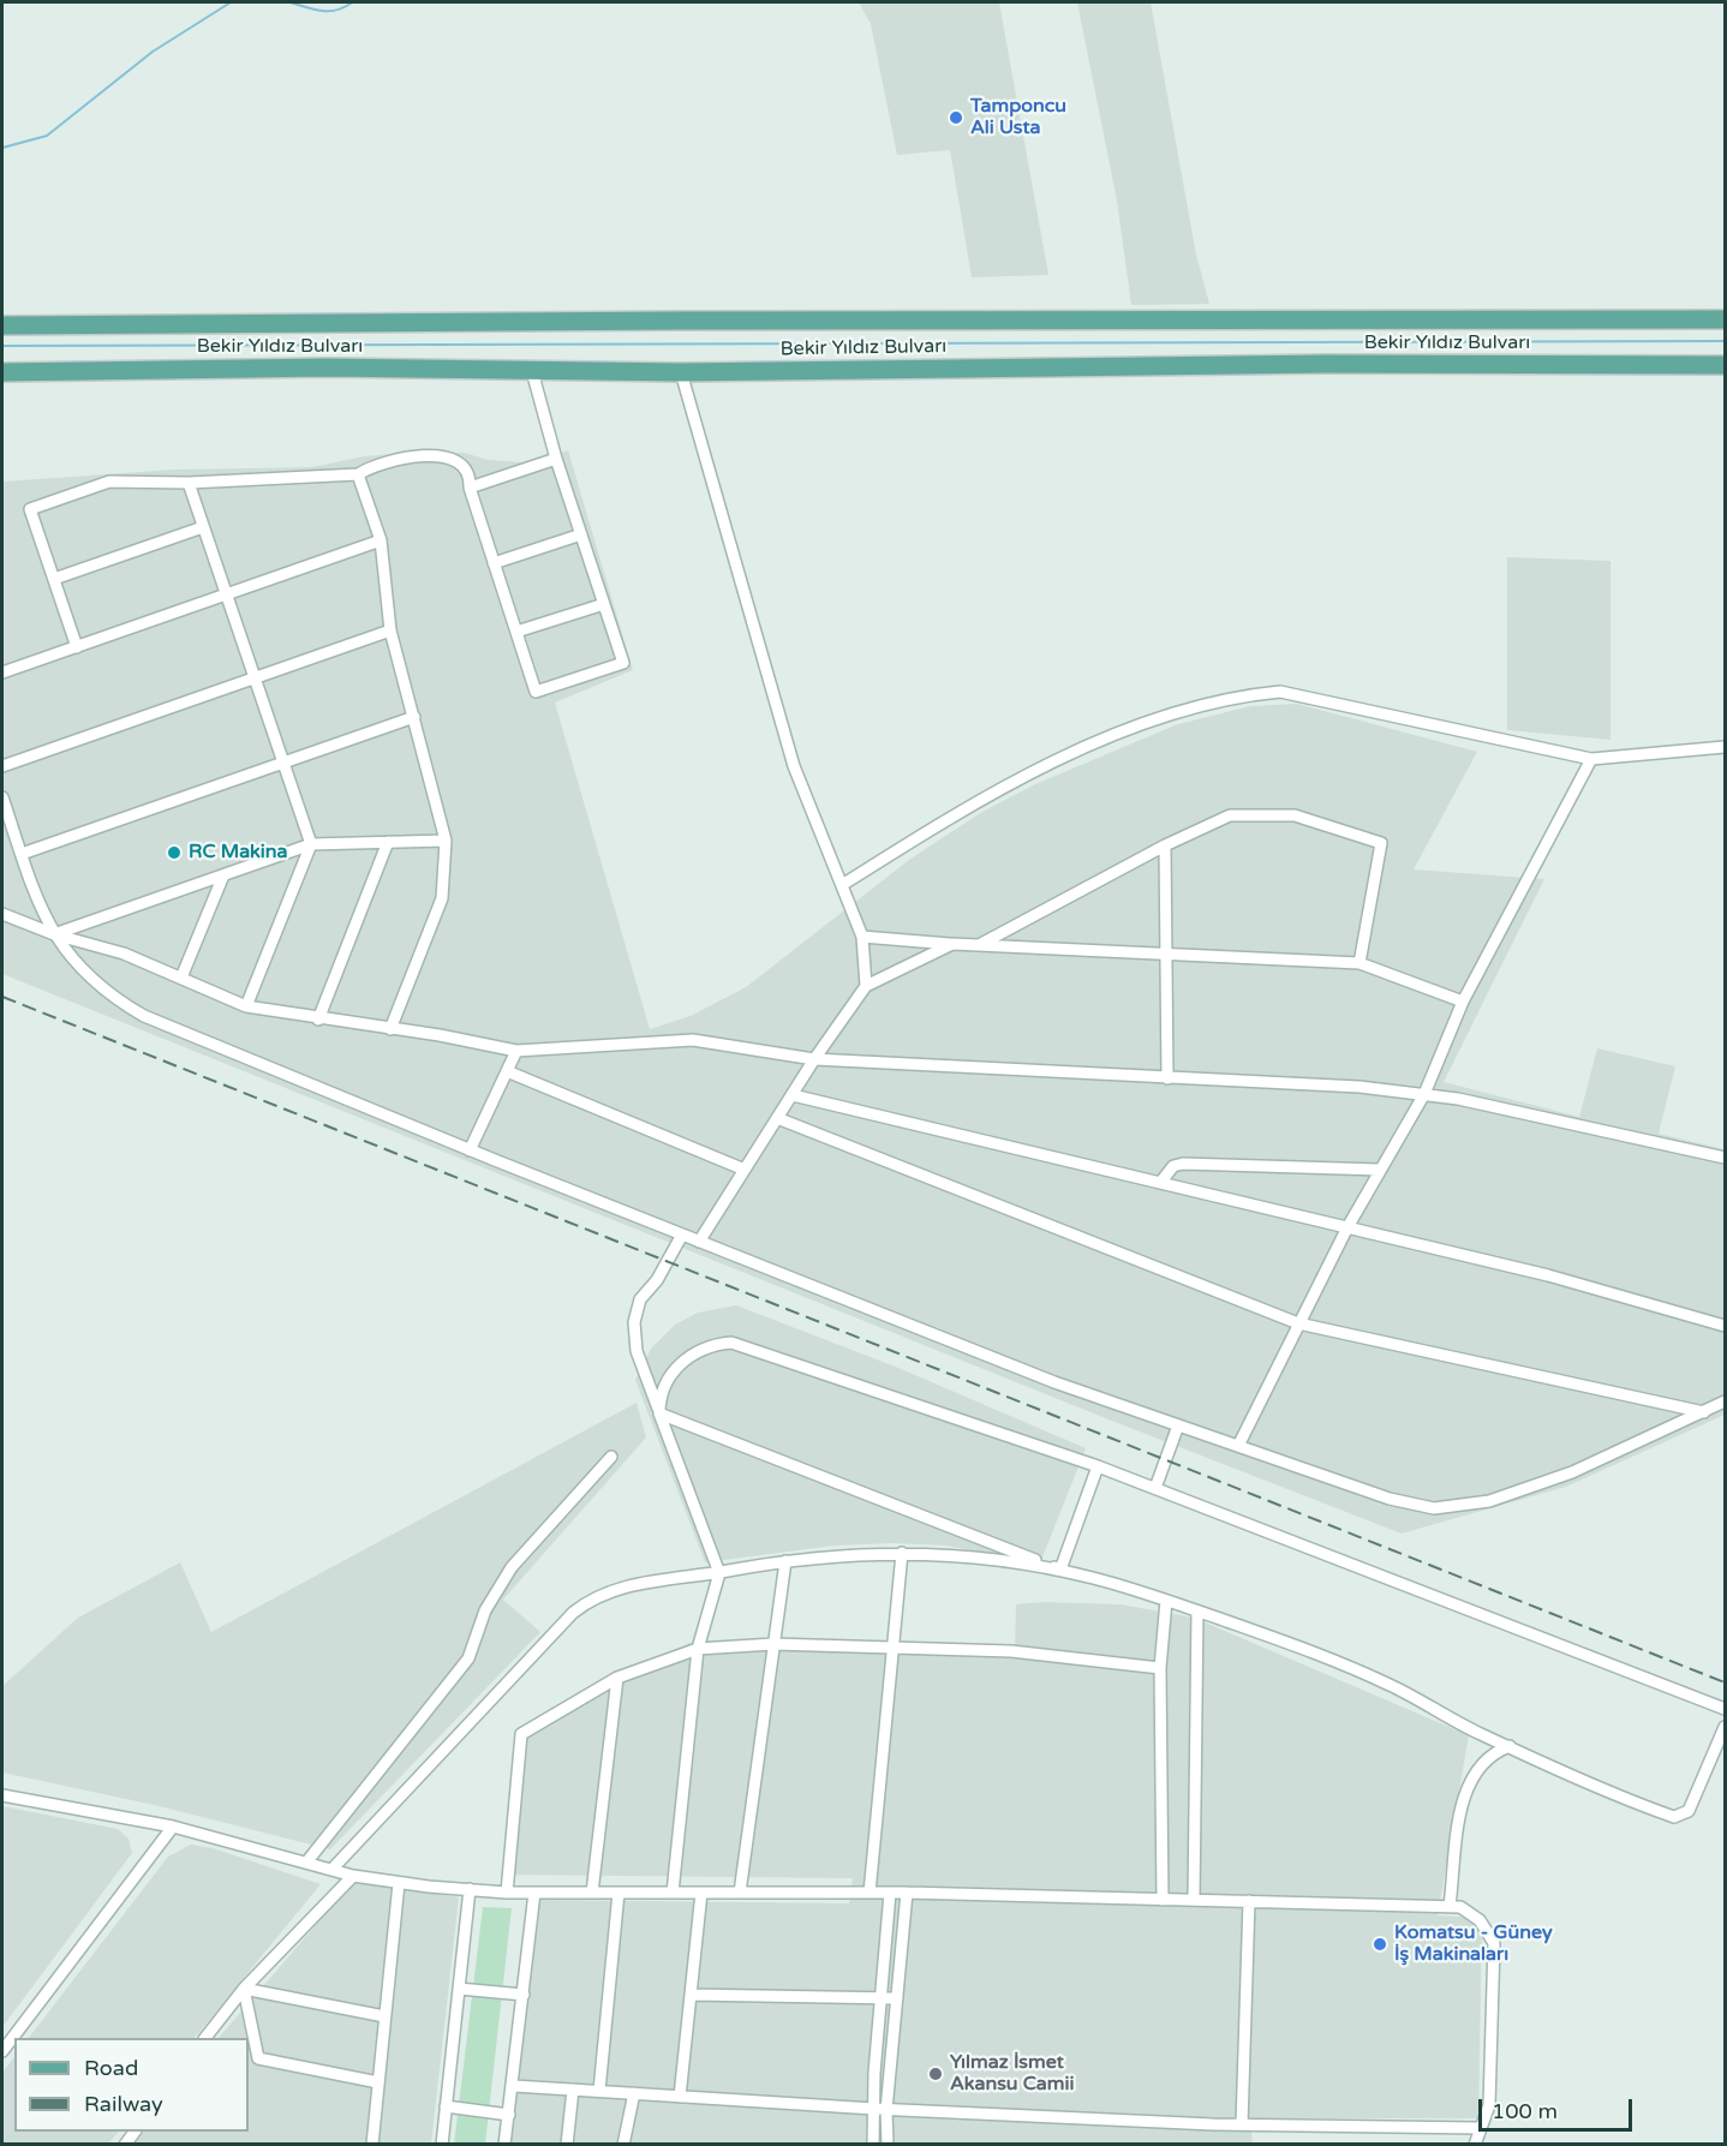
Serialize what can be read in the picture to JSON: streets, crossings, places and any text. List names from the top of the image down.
{
  "streets": {
    "main road": ["Bekir Yıldız Bulvarı"]
  },
  "places": [
    "Tamponcu Ali Usta",
    "RC Makina",
    "Komatsu - Güney İş Makinaları",
    "Yılmaz İsmet Akansu Camii"
  ],
  "legend": ["Road", "Railway"],
  "scale_bar": "100 m"
}
